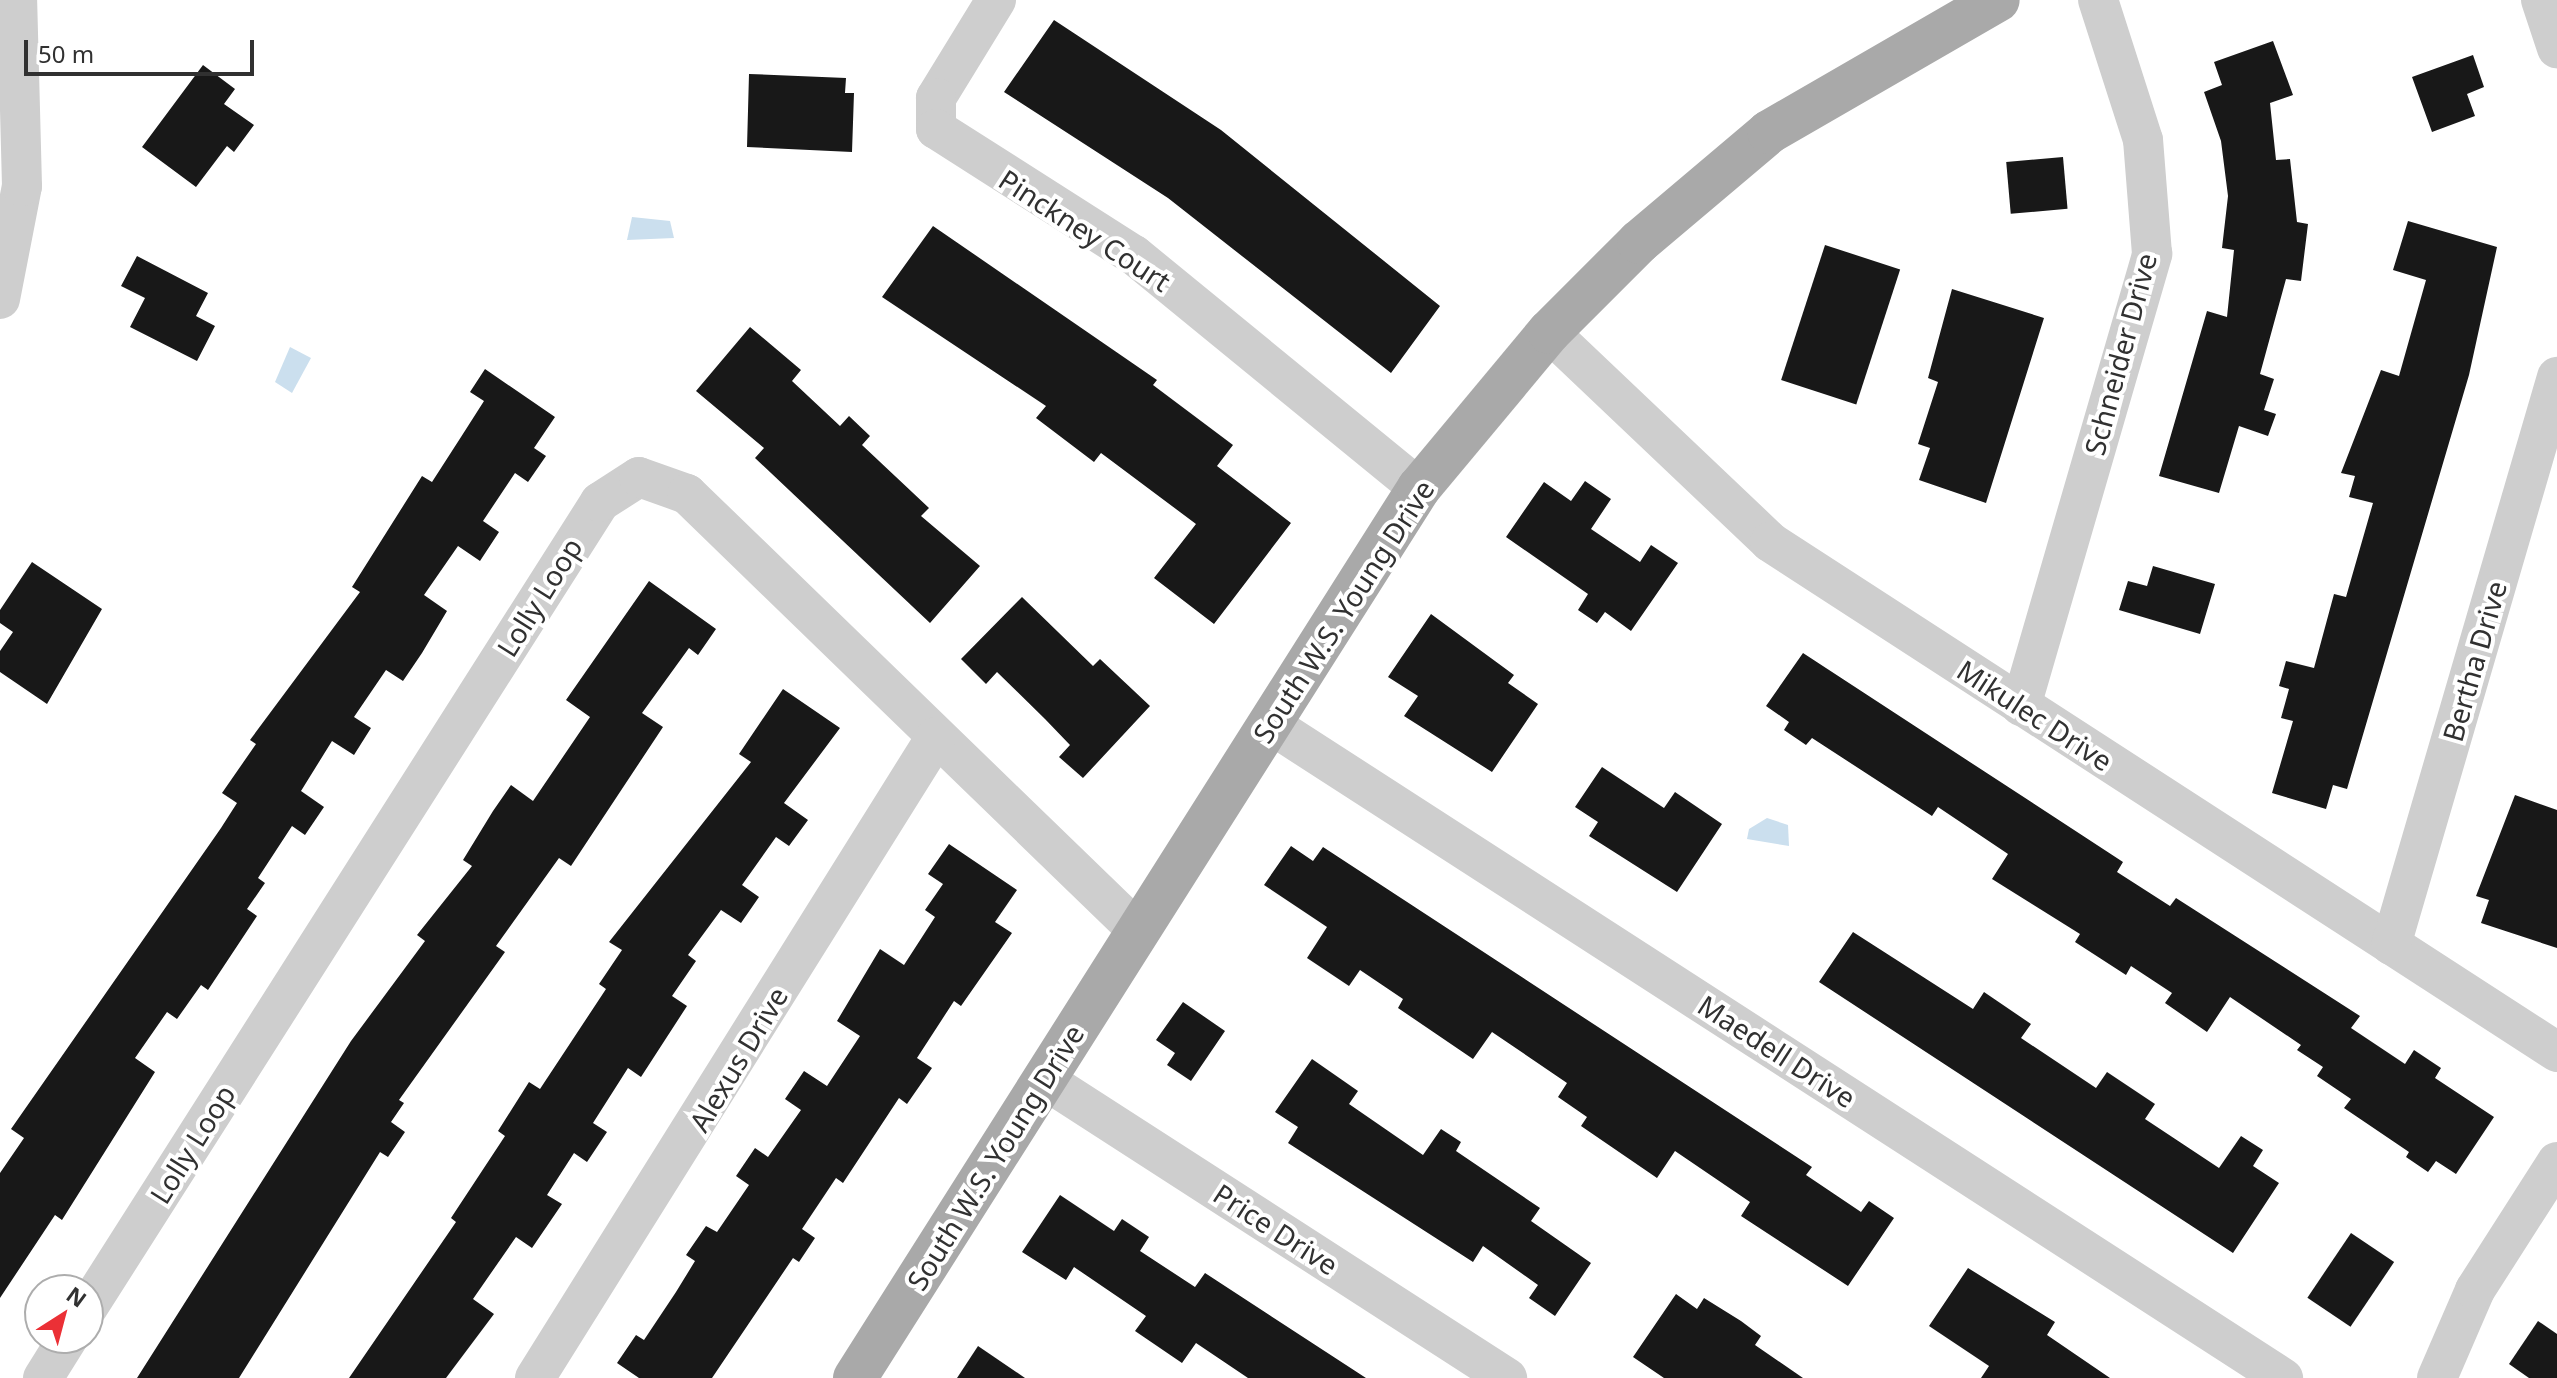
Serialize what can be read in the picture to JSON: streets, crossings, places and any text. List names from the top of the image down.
{
  "streets": {
    "main road": ["South W.S. Young Drive"],
    "street": [
      "Pinckney Court",
      "Schneider Drive",
      "Lolly Loop",
      "Bertha Drive",
      "Mikulec Drive",
      "Maedell Drive",
      "Alexus Drive",
      "Price Drive"
    ]
  },
  "crossings": [
    ["Pinckney Court", "South W.S. Young Drive"],
    ["Schneider Drive", "Mikulec Drive"],
    ["Lolly Loop", "South W.S. Young Drive"],
    ["Lolly Loop", "Alexus Drive"],
    ["South W.S. Young Drive", "Mikulec Drive"],
    ["South W.S. Young Drive", "Maedell Drive"],
    ["South W.S. Young Drive", "Price Drive"],
    ["Bertha Drive", "Mikulec Drive"]
  ],
  "scale_bar": "50 m",
  "north": "top right"
}
